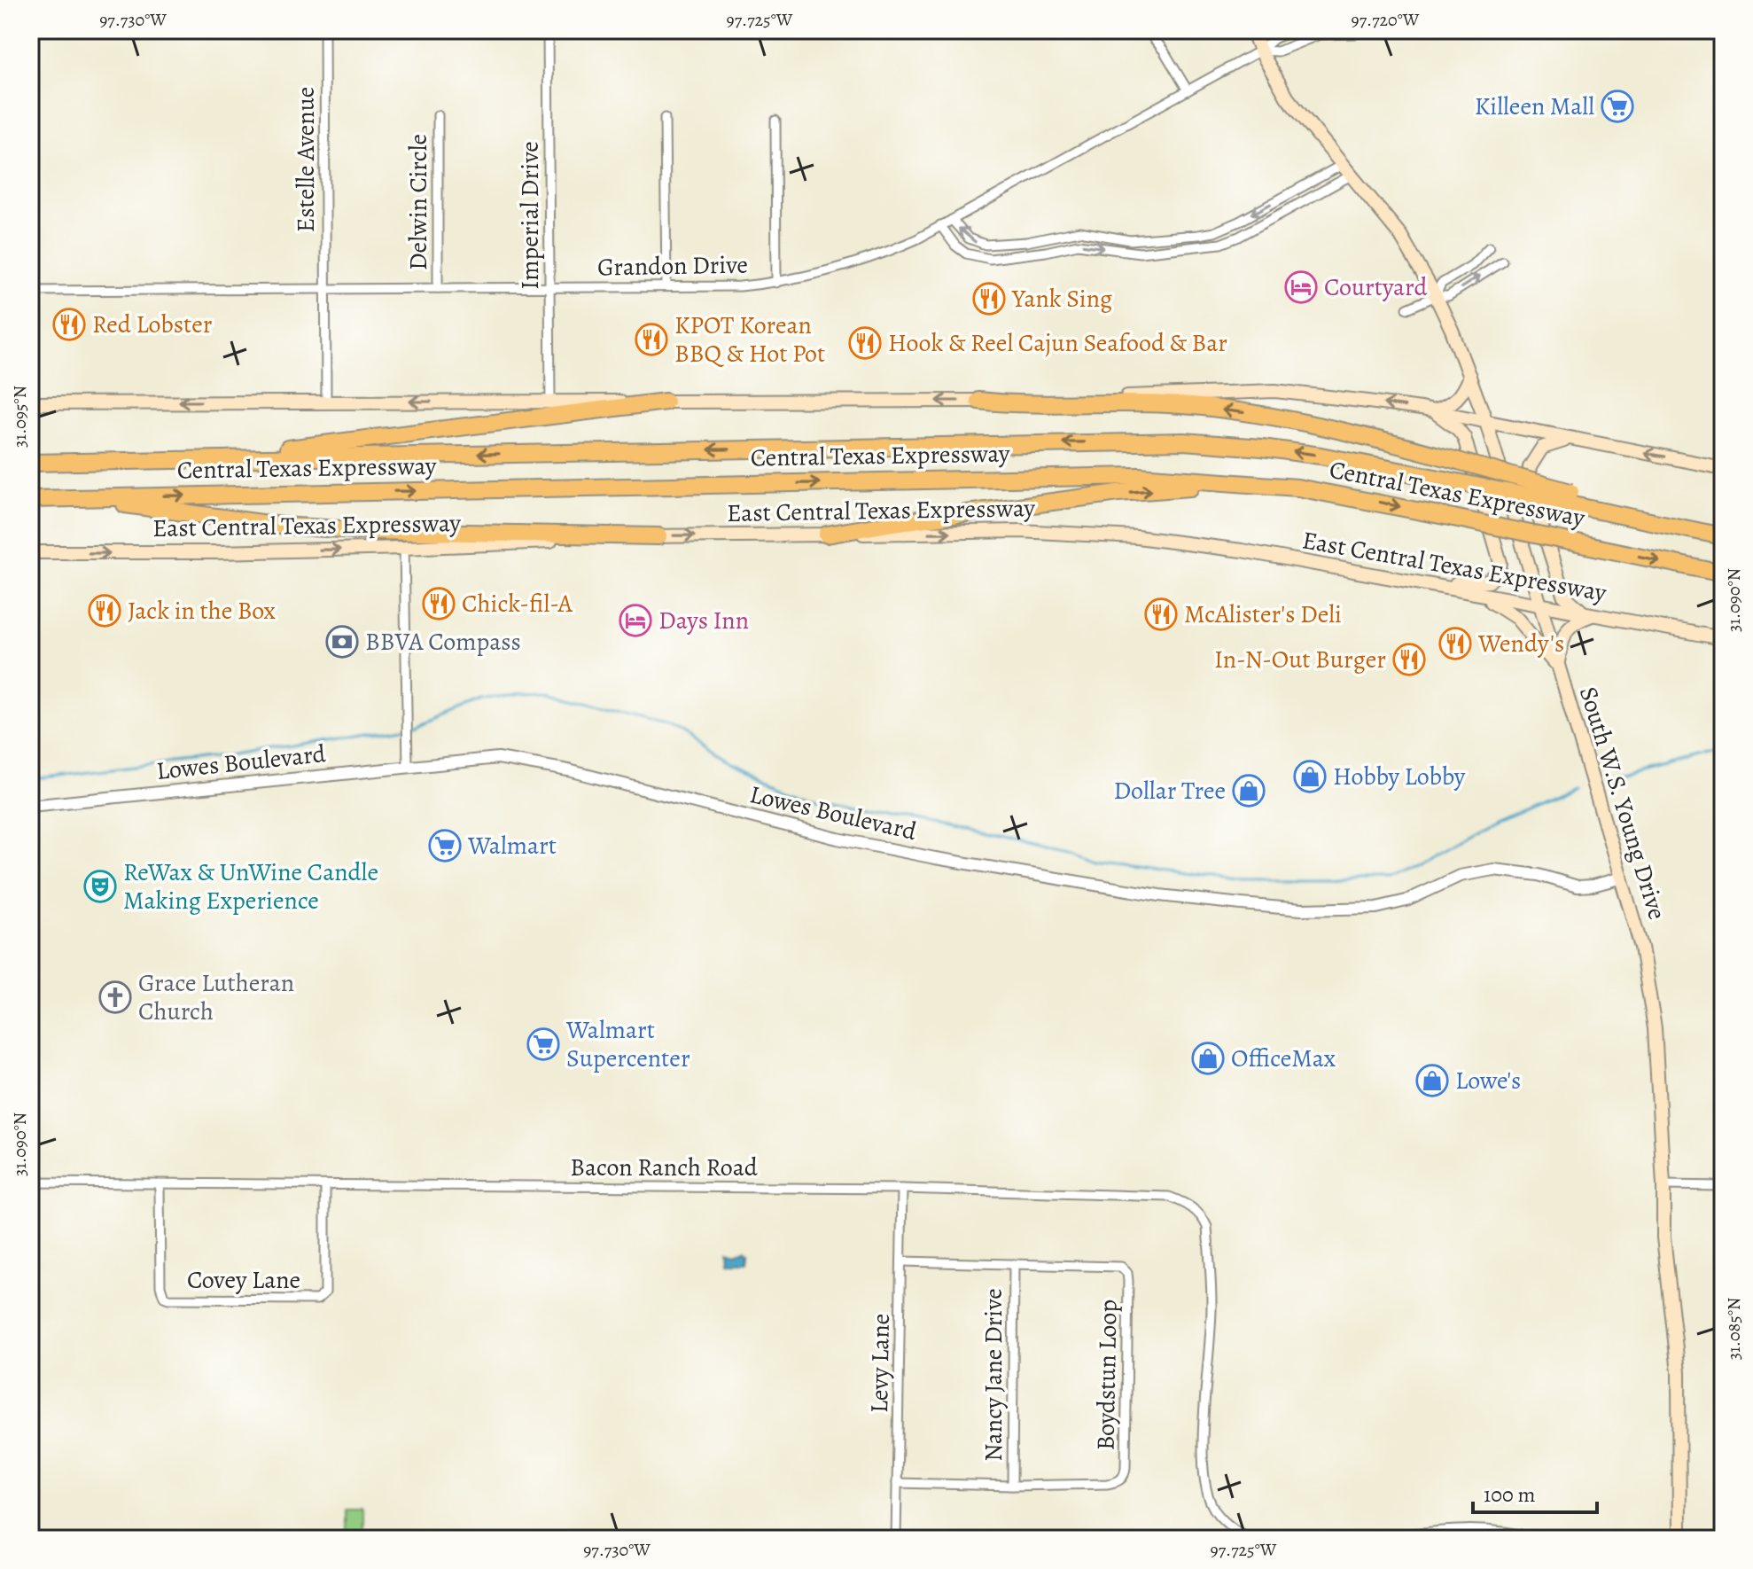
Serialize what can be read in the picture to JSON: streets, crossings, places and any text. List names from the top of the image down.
{
  "streets": {
    "highway": ["Central Texas Expressway"],
    "main road": ["East Central Texas Expressway", "South W.S. Young Drive"],
    "street": [
      "Estelle Avenue",
      "Delwin Circle",
      "Imperial Drive",
      "Grandon Drive",
      "Lowes Boulevard",
      "Bacon Ranch Road",
      "Covey Lane",
      "Levy Lane",
      "Nancy Jane Drive",
      "Boydstun Loop"
    ]
  },
  "crossings": [
    ["Estelle Avenue", "Grandon Drive"],
    ["Delwin Circle", "Grandon Drive"],
    ["Imperial Drive", "Grandon Drive"],
    ["Grandon Drive", "South W.S. Young Drive"],
    ["East Central Texas Expressway", "South W.S. Young Drive"],
    ["Lowes Boulevard", "South W.S. Young Drive"],
    ["Bacon Ranch Road", "Covey Lane"],
    ["Bacon Ranch Road", "Levy Lane"],
    ["Levy Lane", "Boydstun Loop"],
    ["Nancy Jane Drive", "Boydstun Loop"]
  ],
  "one_way": ["East Central Texas Expressway"],
  "places": {
    "supermarket": ["Killeen Mall", "Walmart", "Walmart Supercenter"],
    "hotel": ["Courtyard", "Days Inn"],
    "restaurant": [
      "Yank Sing",
      "Red Lobster",
      "KPOT Korean BBQ & Hot Pot",
      "Hook & Reel Cajun Seafood & Bar",
      "Chick-fil-A",
      "Jack in the Box",
      "McAlister's Deli",
      "Wendy's",
      "In-N-Out Burger"
    ],
    "bank": ["BBVA Compass"],
    "shop": [
      "Hobby Lobby",
      "Dollar Tree",
      "OfficeMax",
      "Lowe's"
    ],
    "theatre": ["ReWax & UnWine Candle Making Experience"],
    "church": ["Grace Lutheran Church"]
  },
  "scale_bar": "100 m",
  "coordinates": [
    "97.730°W",
    "97.725°W",
    "97.720°W",
    "31.095°N",
    "31.090°N",
    "31.085°N"
  ]
}
